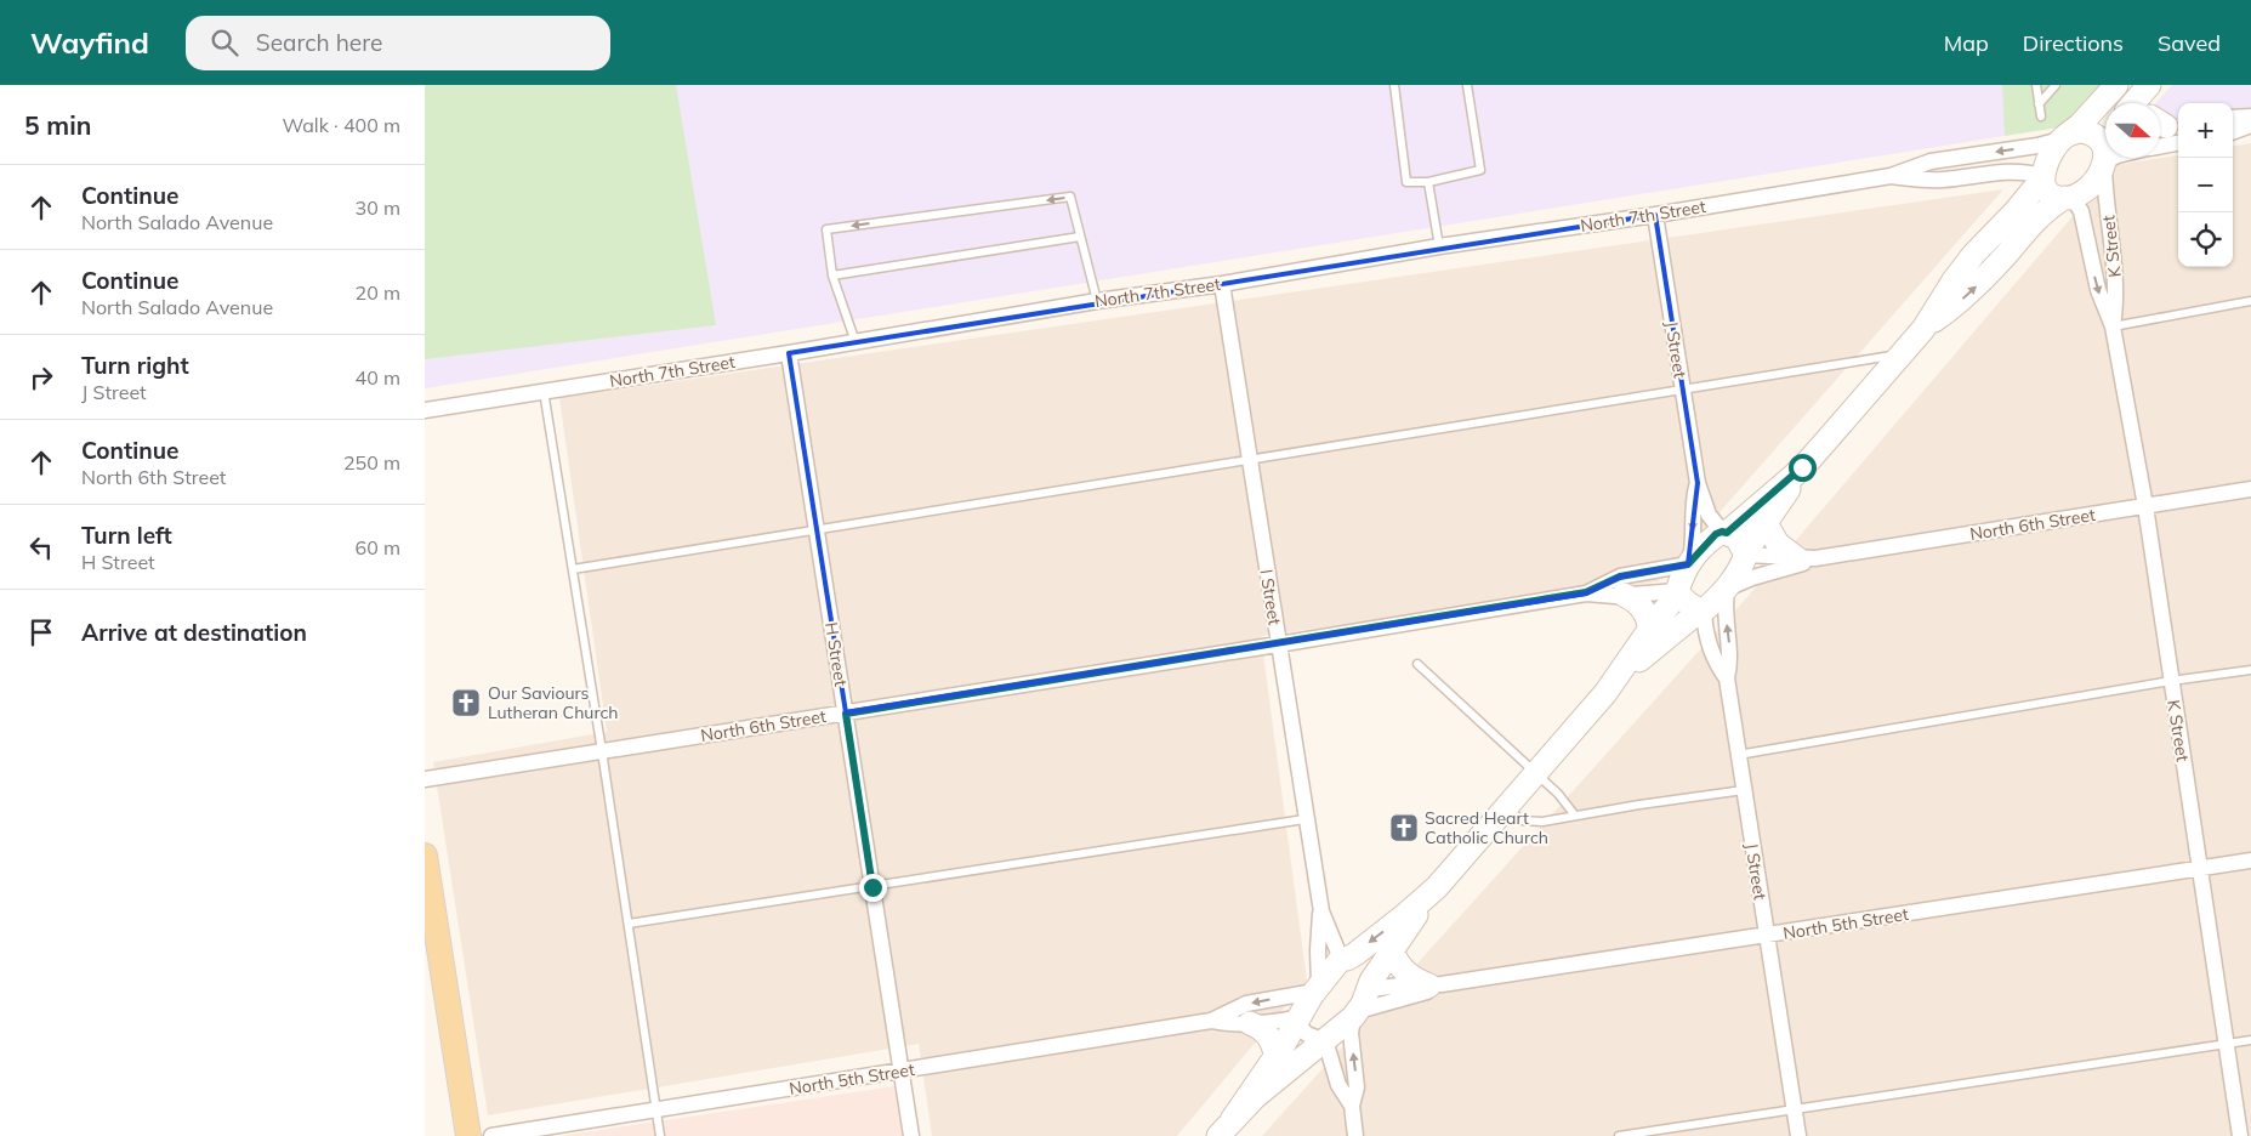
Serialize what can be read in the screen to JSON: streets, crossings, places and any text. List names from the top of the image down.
{
  "streets": {
    "street": [
      "North 7th Street",
      "K Street",
      "J Street",
      "North 6th Street",
      "I Street",
      "H Street",
      "North 5th Street"
    ]
  },
  "crossings": [
    ["North 7th Street", "J Street"],
    ["North 7th Street", "I Street"],
    ["North 7th Street", "H Street"],
    ["K Street", "North 6th Street"],
    ["K Street", "North 5th Street"],
    ["J Street", "North 6th Street"],
    ["J Street", "North 5th Street"],
    ["North 6th Street", "I Street"],
    ["North 6th Street", "H Street"],
    ["I Street", "North 5th Street"],
    ["H Street", "North 5th Street"]
  ],
  "places": {
    "church": ["Our Saviours Lutheran Church", "Sacred Heart Catholic Church"]
  },
  "north": "right",
  "page": {
    "header": "Wayfind",
    "search": "Search here",
    "nav": ["Map", "Directions", "Saved"],
    "heading": ["5 min", "Walk · 400 m"],
    "map_buttons": ["+", "−"],
    "list": [
      ["Continue", "North Salado Avenue", "30 m"],
      ["Continue", "North Salado Avenue", "20 m"],
      ["Turn right", "J Street", "40 m"],
      ["Continue", "North 6th Street", "250 m"],
      ["Turn left", "H Street", "60 m"],
      "Arrive at destination"
    ]
  }
}
